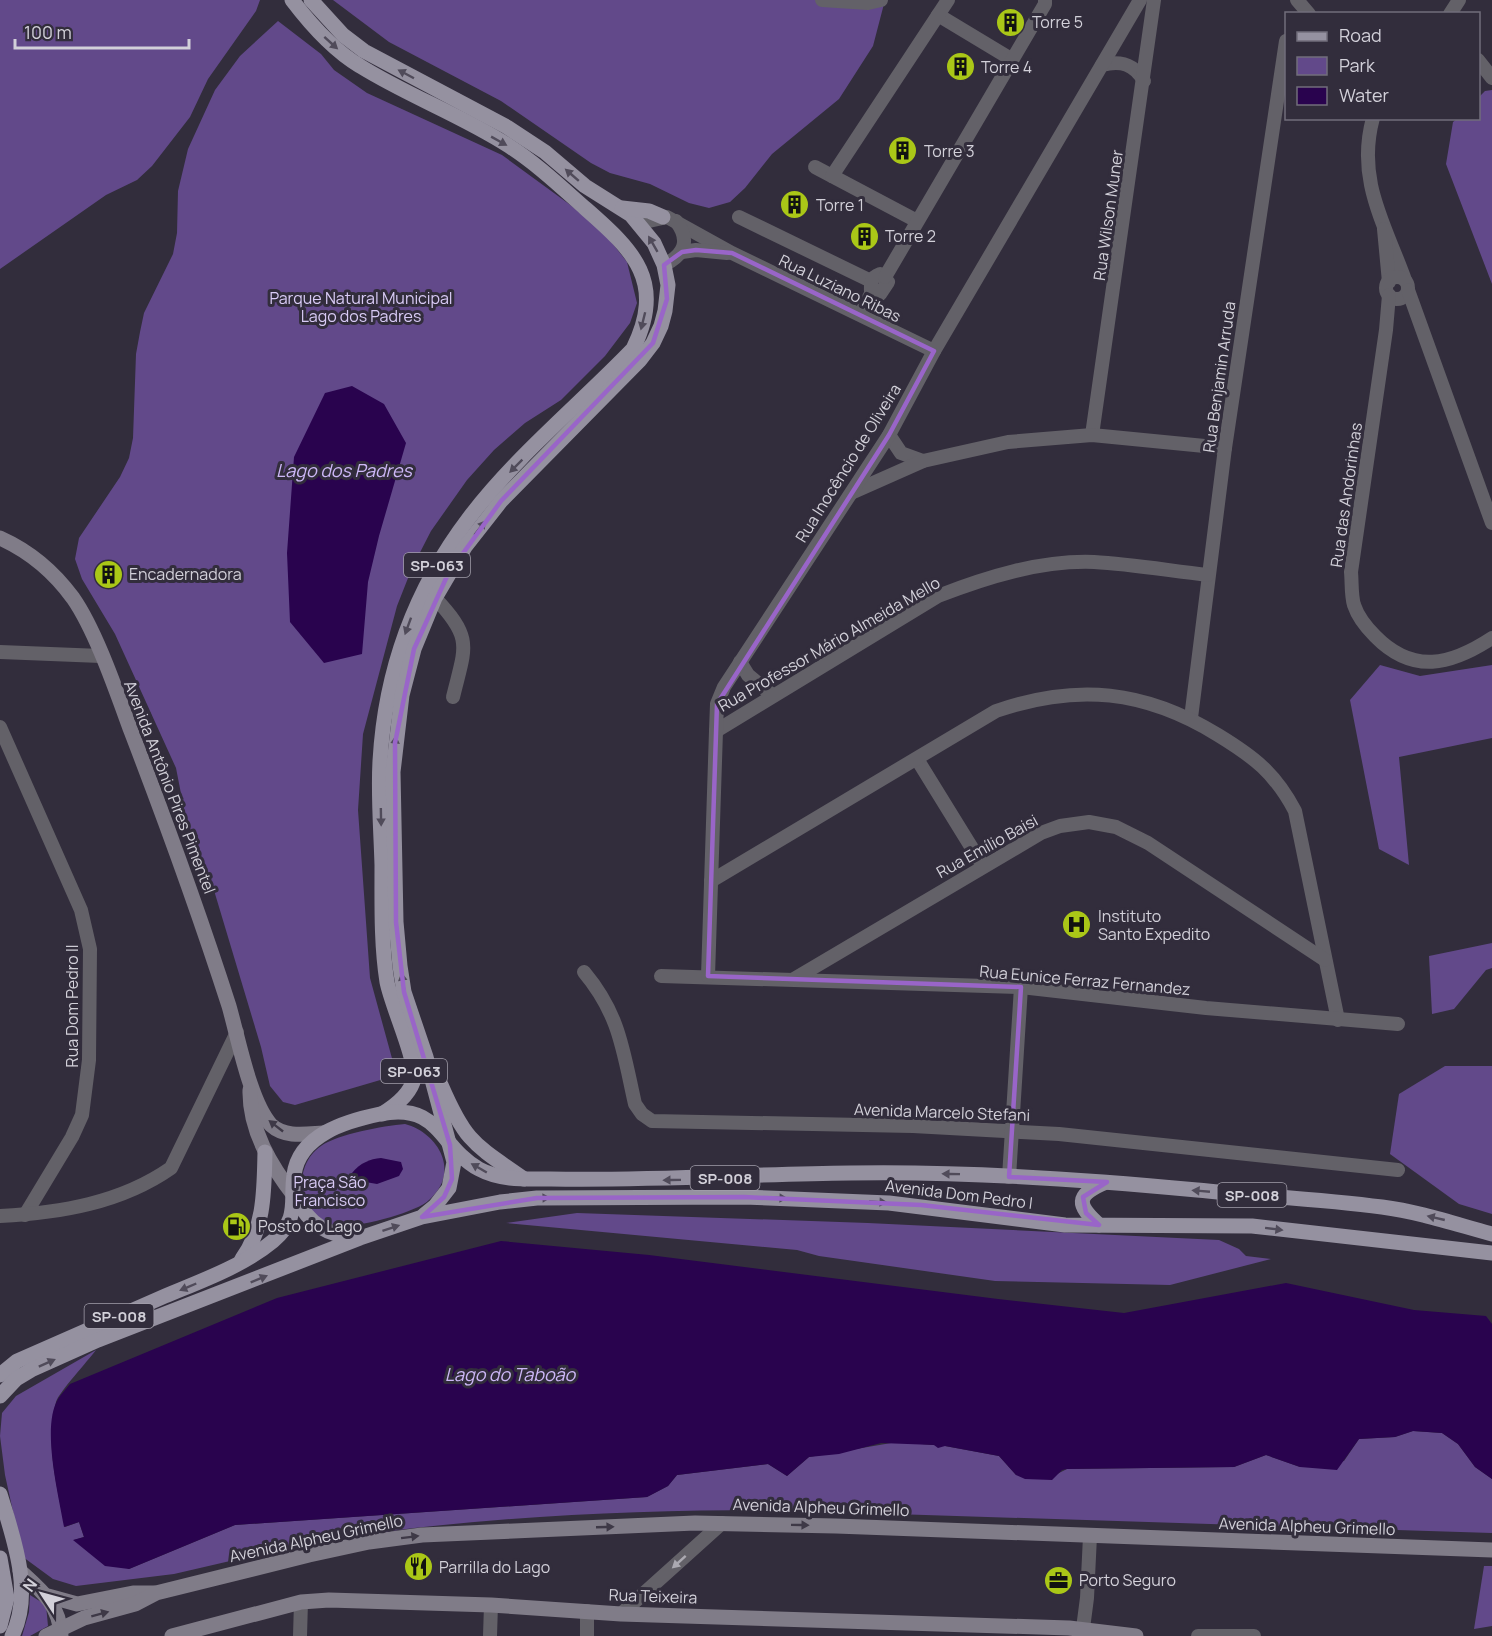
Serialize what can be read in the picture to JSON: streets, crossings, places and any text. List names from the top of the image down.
{
  "streets": {
    "main road": ["SP-063", "SP-008", "Avenida Dom Pedro I"],
    "street": [
      "Rua Wilson Muner",
      "Rua Luziano Ribas",
      "Rua Benjamin Arruda",
      "Rua Inocêncio de Oliveira",
      "Rua das Andorinhas",
      "Rua Professor Mário Almeida Mello",
      "Avenida Antônio Pires Pimentel",
      "Rua Emílio Baisi",
      "Rua Eunice Ferraz Fernandez",
      "Rua Dom Pedro II",
      "Avenida Marcelo Stefani",
      "Avenida Alpheu Grimello",
      "Rua Teixeira"
    ]
  },
  "crossings": [
    ["Rua Luziano Ribas", "Rua Inocêncio de Oliveira"],
    ["Rua Benjamin Arruda", "Rua Professor Mário Almeida Mello"],
    ["Rua Inocêncio de Oliveira", "Rua Professor Mário Almeida Mello"],
    ["Rua Inocêncio de Oliveira", "Rua Eunice Ferraz Fernandez"],
    ["SP-063", "Avenida Antônio Pires Pimentel"],
    ["SP-063", "Avenida Dom Pedro I"],
    ["Avenida Antônio Pires Pimentel", "Avenida Dom Pedro I"],
    ["Rua Emílio Baisi", "Rua Eunice Ferraz Fernandez"]
  ],
  "one_way": ["Avenida Alpheu Grimello"],
  "water": ["Lago dos Padres", "Lago do Taboão"],
  "parks": ["Parque Natural Municipal Lago dos Padres", "Praça São Francisco"],
  "places": {
    "building": [
      "Torre 5",
      "Torre 4",
      "Torre 3",
      "Torre 1",
      "Torre 2",
      "Encadernadora"
    ],
    "hospital": ["Instituto Santo Expedito"],
    "fuel station": ["Posto do Lago"],
    "restaurant": ["Parrilla do Lago"],
    "office": ["Porto Seguro"]
  },
  "legend": ["Road", "Park", "Water"],
  "scale_bar": "100 m",
  "north": "top left"
}
